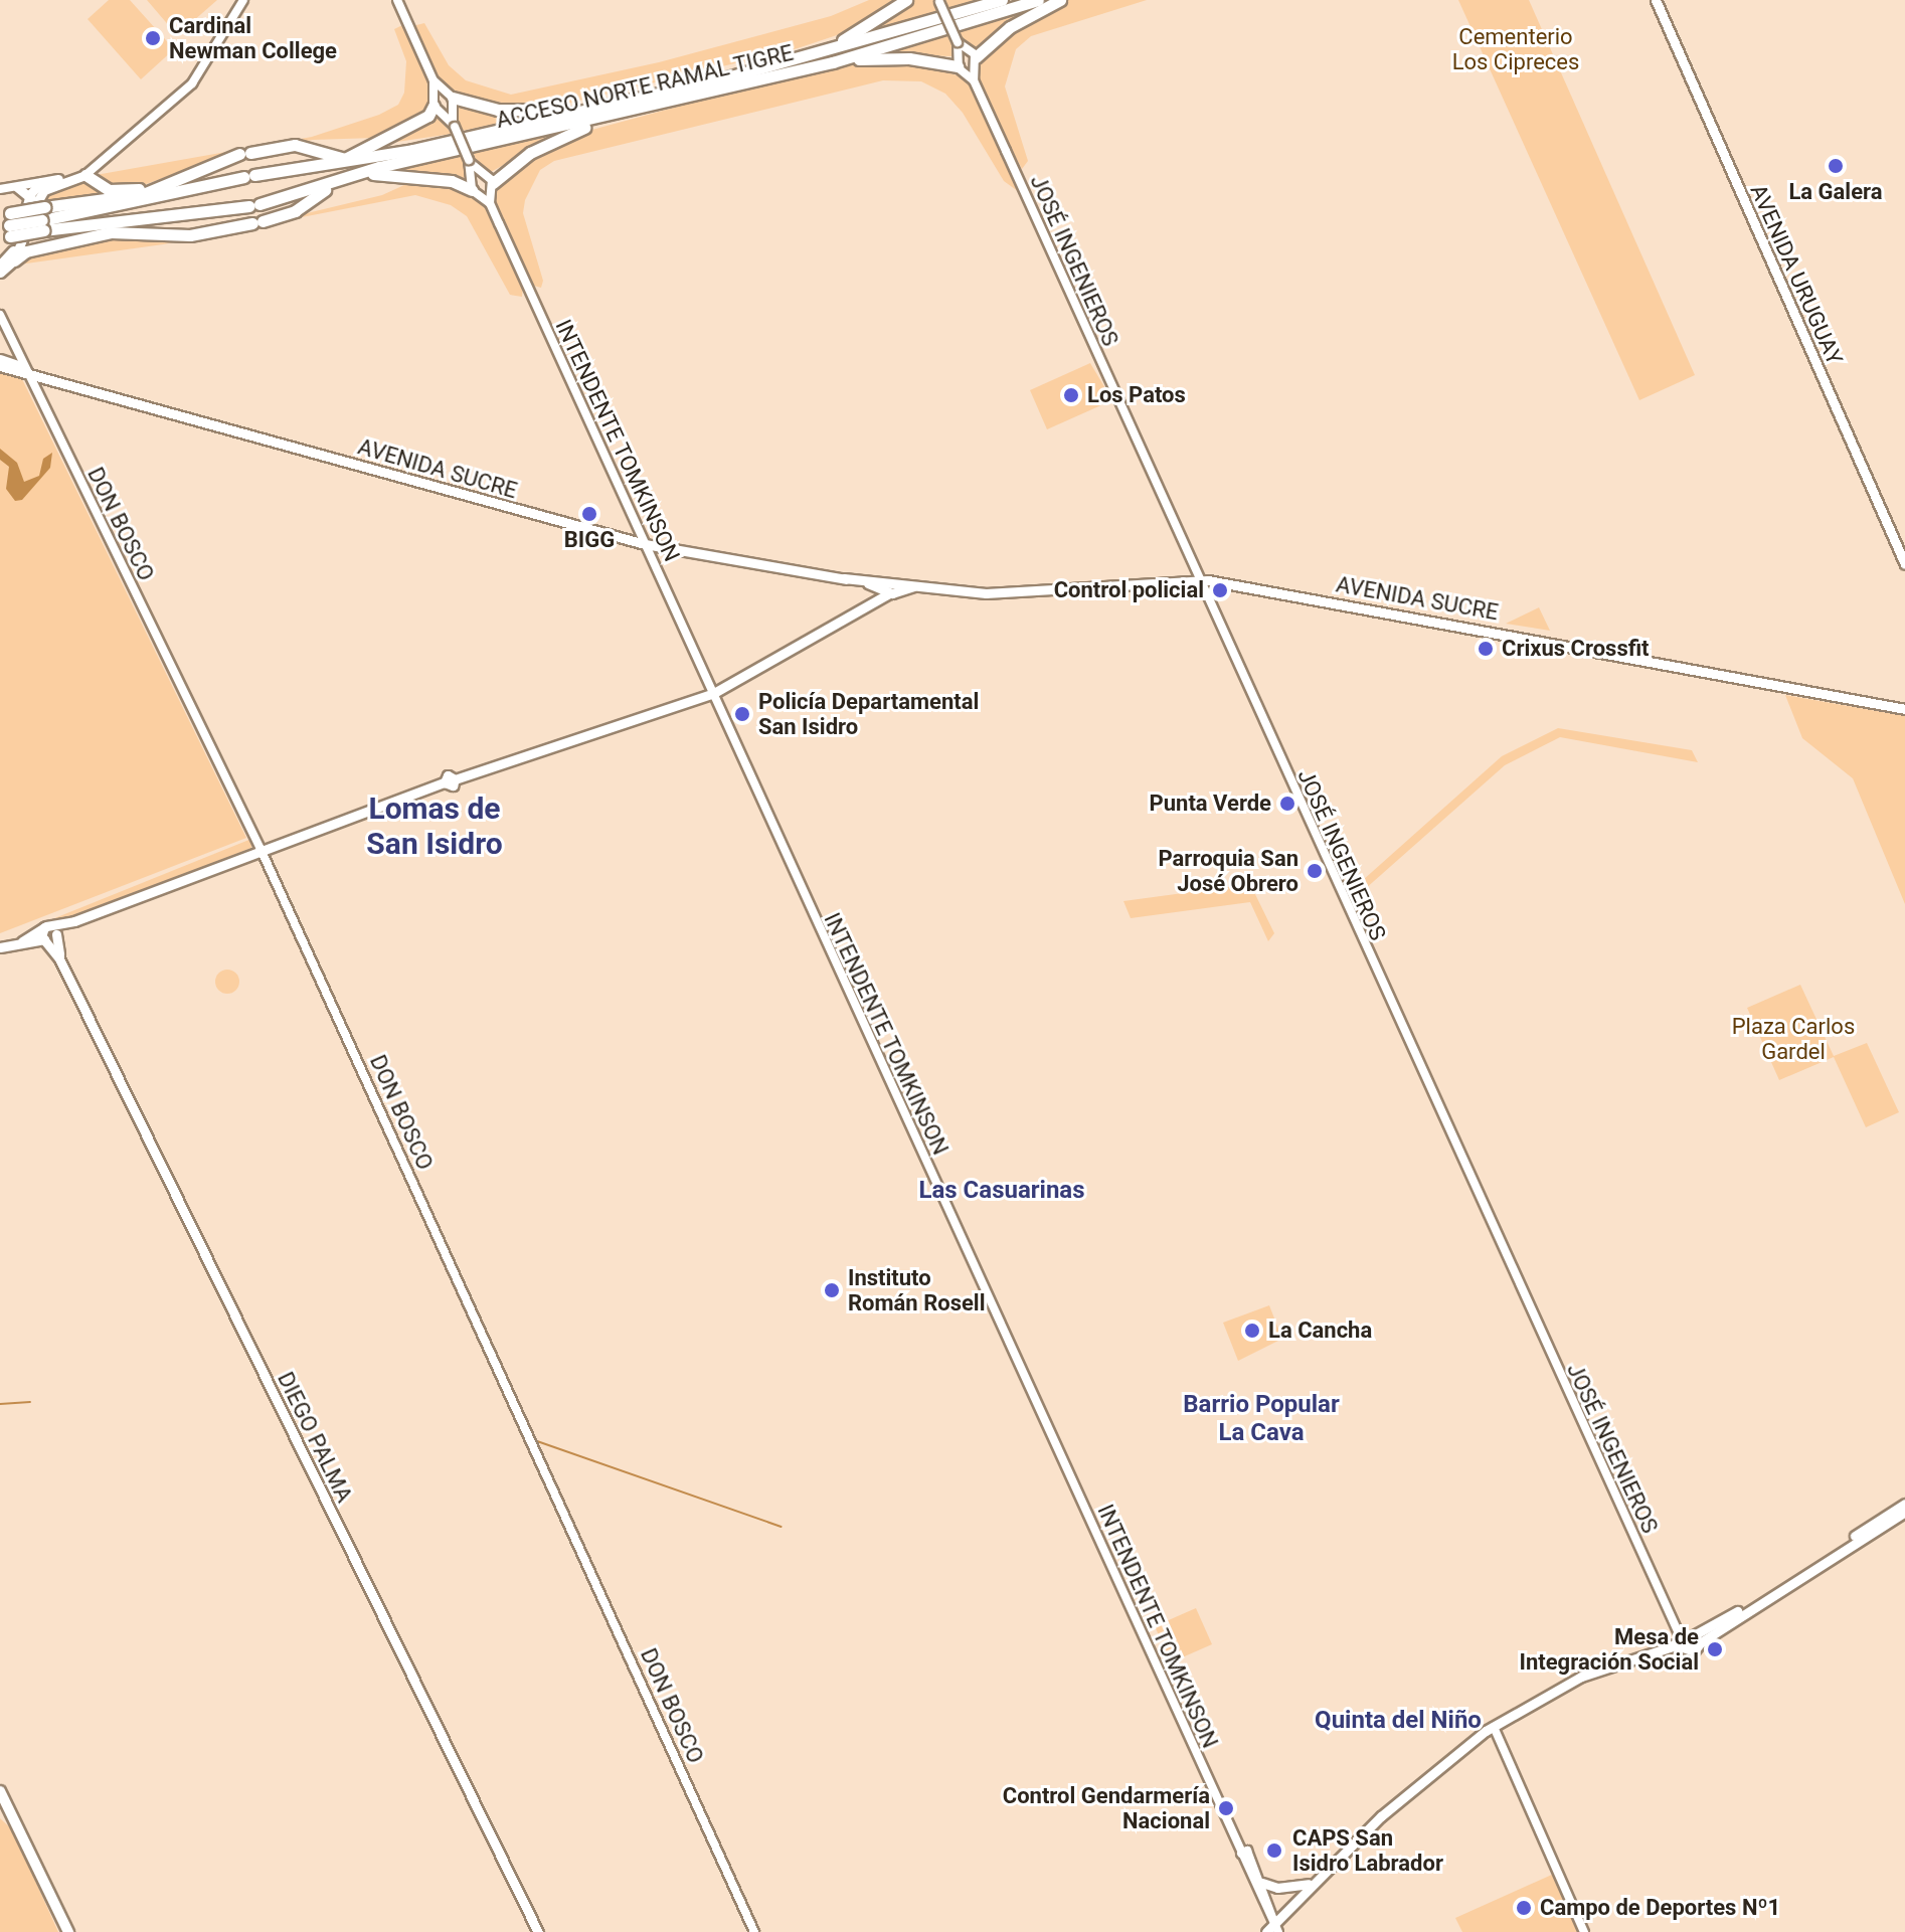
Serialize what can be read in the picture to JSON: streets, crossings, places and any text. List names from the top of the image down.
{
  "streets": {
    "highway": ["ACCESO NORTE RAMAL TIGRE"],
    "main road": ["AVENIDA URUGUAY", "AVENIDA SUCRE", "DIEGO PALMA"],
    "street": ["JOSÉ INGENIEROS", "INTENDENTE TOMKINSON", "DON BOSCO"]
  },
  "crossings": [
    ["JOSÉ INGENIEROS", "AVENIDA SUCRE"],
    ["INTENDENTE TOMKINSON", "AVENIDA SUCRE"],
    ["AVENIDA SUCRE", "DON BOSCO"]
  ],
  "districts": [
    "Lomas de San Isidro",
    "Las Casuarinas",
    "Barrio Popular La Cava",
    "Quinta del Niño"
  ],
  "parks": ["Cementerio Los Cipreces", "Plaza Carlos Gardel"],
  "places": [
    "Cardinal Newman College",
    "La Galera",
    "Los Patos",
    "BIGG",
    "Control policial",
    "Crixus Crossfit",
    "Policía Departamental San Isidro",
    "Punta Verde",
    "Parroquia San José Obrero",
    "Instituto Román Rosell",
    "La Cancha",
    "Mesa de Integración Social",
    "Control Gendarmería Nacional",
    "CAPS San Isidro Labrador",
    "Campo de Deportes Nº1"
  ]
}
